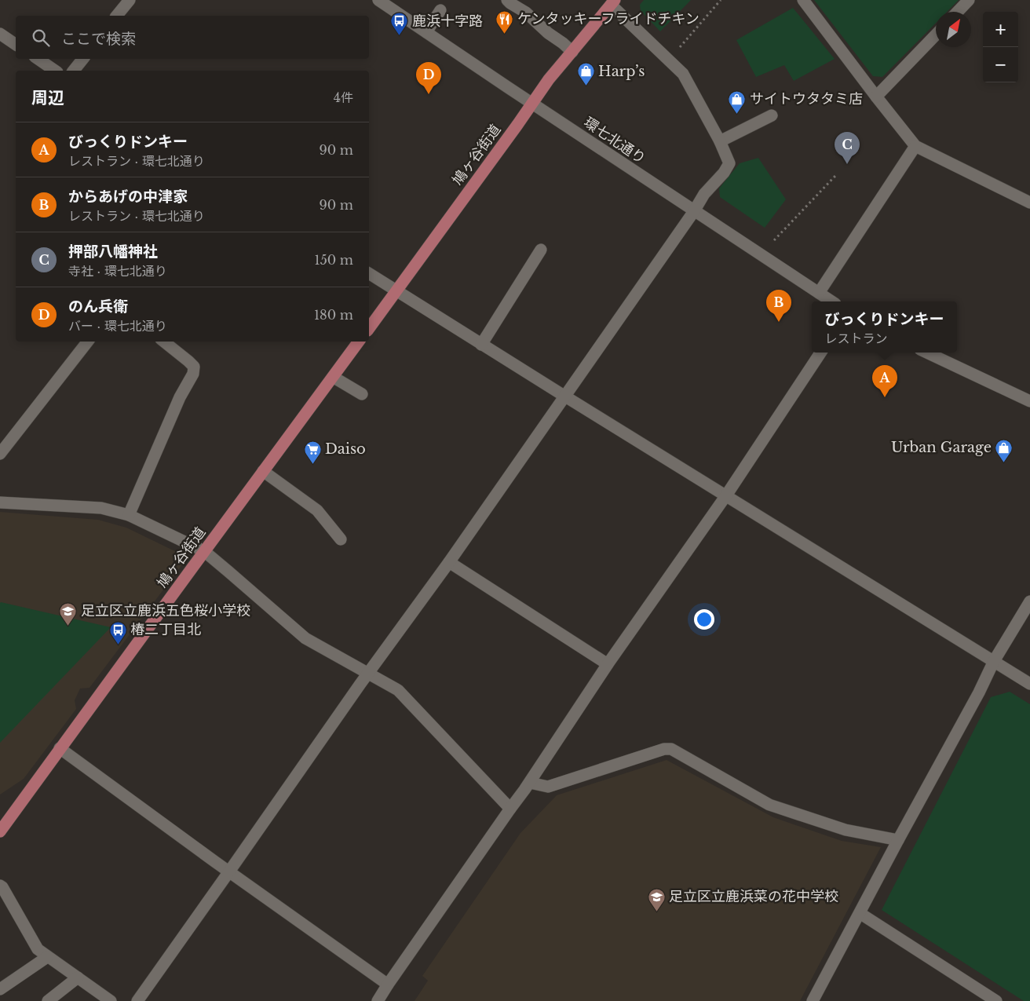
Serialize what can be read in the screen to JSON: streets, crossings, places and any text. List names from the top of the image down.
{
  "streets": {
    "main road": ["鳩ヶ谷街道"],
    "street": ["環七北通り"]
  },
  "crossings": [
    ["環七北通り", "鳩ヶ谷街道"]
  ],
  "places": {
    "restaurant": ["ケンタッキーフライドチキン"],
    "bus stop": ["鹿浜十字路", "椿二丁目北"],
    "shop": ["Harp’s", "サイトウタタミ店", "Urban Garage"],
    "supermarket": ["Daiso"],
    "school or university": ["足立区立鹿浜五色桜小学校", "足立区立鹿浜菜の花中学校"]
  },
  "north": "top right",
  "page": {
    "map_buttons": ["+", "−"],
    "search": "ここで検索",
    "pins": [
      "D",
      "C",
      "B",
      "A"
    ],
    "heading": ["周辺", "4件"],
    "list": [
      {
        "mark": "A",
        "name": "びっくりドンキー",
        "note": "レストラン · 環七北通り",
        "value": "90 m"
      },
      {
        "mark": "B",
        "name": "からあげの中津家",
        "note": "レストラン · 環七北通り",
        "value": "90 m"
      },
      {
        "mark": "C",
        "name": "押部八幡神社",
        "note": "寺社 · 環七北通り",
        "value": "150 m"
      },
      {
        "mark": "D",
        "name": "のん兵衛",
        "note": "バー · 環七北通り",
        "value": "180 m"
      }
    ],
    "popup": ["びっくりドンキー", "レストラン"]
  }
}
